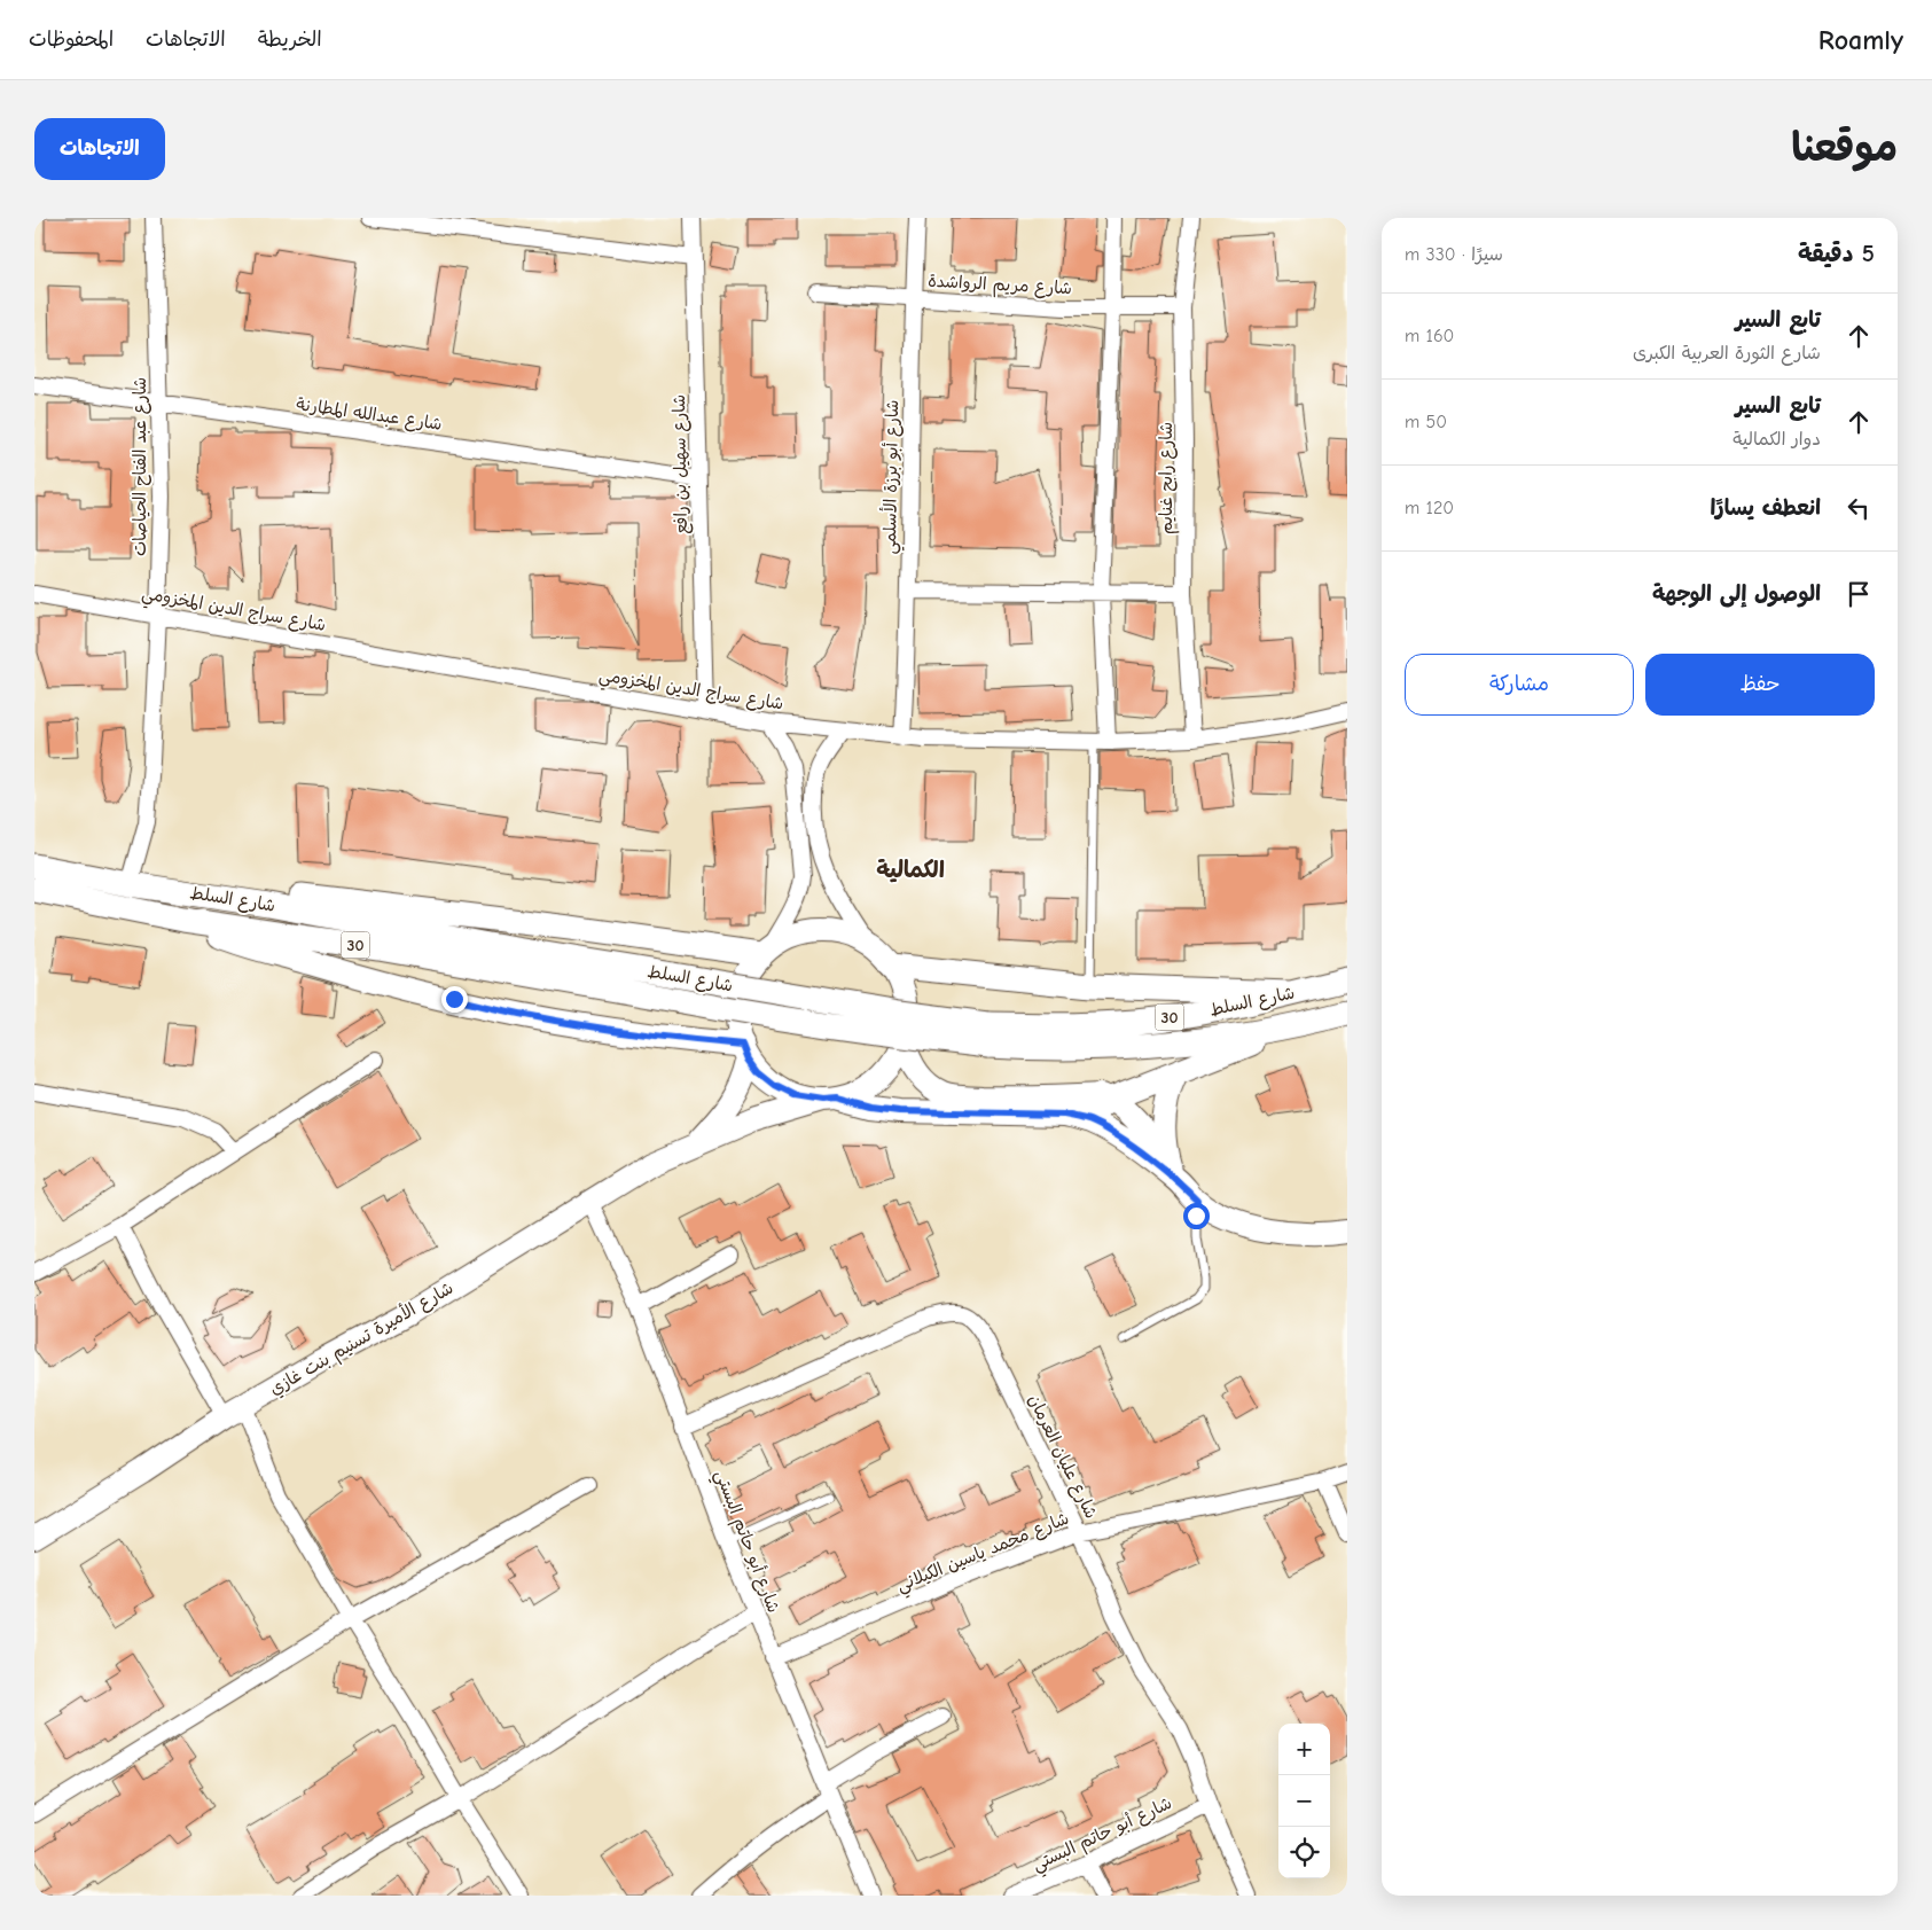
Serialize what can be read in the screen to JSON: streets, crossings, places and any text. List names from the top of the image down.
{
  "streets": {
    "main road": ["شارع السلط", "30", "شارع الأميرة تسنيم بنت غازي"],
    "street": [
      "شارع مريم الرواشدة",
      "شارع عبدالله المطارنة",
      "شارع سهيل بن رافع",
      "شارع عبد الفتاح الحياصات",
      "شارع أبو برزة الأسلمي",
      "شارع رابح غنايم",
      "شارع سراج الدين المخزومي",
      "شارع عليان العرمان",
      "شارع أبو حاتم البستي",
      "شارع محمد ياسين الكيلاني"
    ]
  },
  "crossings": [
    ["شارع مريم الرواشدة", "شارع أبو برزة الأسلمي"],
    ["شارع مريم الرواشدة", "شارع رابح غنايم"],
    ["شارع عبدالله المطارنة", "شارع سهيل بن رافع"],
    ["شارع عبدالله المطارنة", "شارع عبد الفتاح الحياصات"],
    ["شارع سهيل بن رافع", "شارع سراج الدين المخزومي"],
    ["شارع عبد الفتاح الحياصات", "شارع سراج الدين المخزومي"],
    ["شارع عبد الفتاح الحياصات", "شارع السلط"],
    ["شارع أبو برزة الأسلمي", "شارع سراج الدين المخزومي"],
    ["شارع رابح غنايم", "شارع سراج الدين المخزومي"],
    ["شارع الأميرة تسنيم بنت غازي", "شارع أبو حاتم البستي"],
    ["شارع عليان العرمان", "شارع أبو حاتم البستي"],
    ["شارع عليان العرمان", "شارع محمد ياسين الكيلاني"],
    ["شارع أبو حاتم البستي", "شارع محمد ياسين الكيلاني"]
  ],
  "districts": ["الكمالية"],
  "page": {
    "header": "Roamly",
    "nav": ["الخريطة", "الاتجاهات", "المحفوظات"],
    "title": "موقعنا",
    "buttons": [
      "الاتجاهات",
      ["حفظ", "مشاركة"]
    ],
    "heading": ["5 دقيقة", "سيرًا · 330 m"],
    "list": [
      ["تابع السير", "شارع الثورة العربية الكبرى", "160 m"],
      ["تابع السير", "دوار الكمالية", "50 m"],
      ["انعطف يسارًا", "120 m"],
      "الوصول إلى الوجهة"
    ],
    "map_buttons": ["+", "−"]
  }
}
